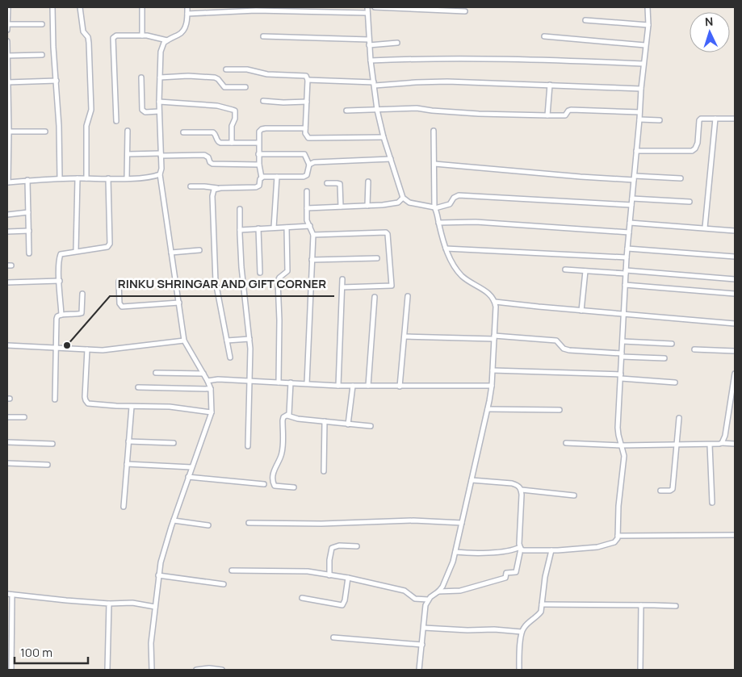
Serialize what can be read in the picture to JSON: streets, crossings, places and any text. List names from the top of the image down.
{
  "places": ["RINKU SHRINGAR AND GIFT CORNER"],
  "scale_bar": "100 m",
  "north": "top"
}
